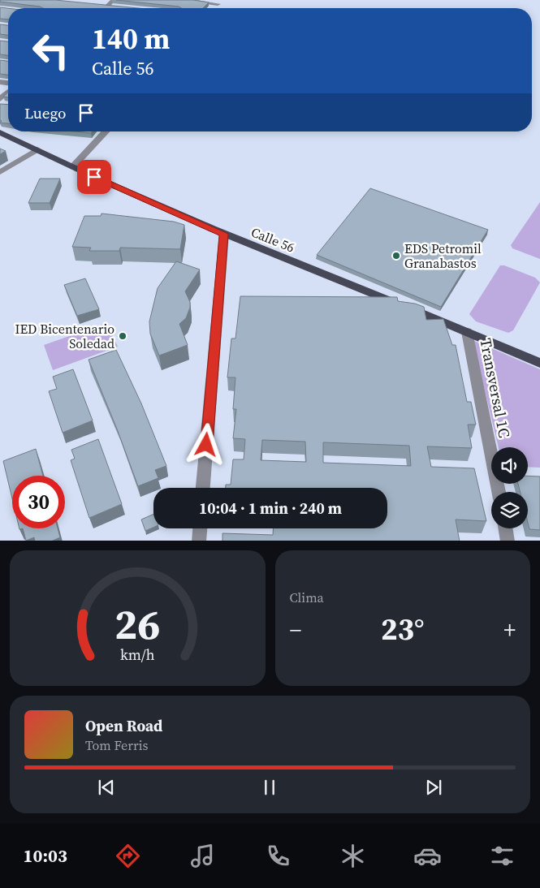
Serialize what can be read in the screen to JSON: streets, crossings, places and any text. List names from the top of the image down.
{
  "streets": {
    "main road": ["Calle 56"],
    "street": ["Transversal 1C"]
  },
  "crossings": [
    ["Calle 56", "Transversal 1C"]
  ],
  "places": ["EDS Petromil Granabastos", "IED Bicentenario Soledad"],
  "page": {
    "turn": ["140 m", "Calle 56"],
    "then": "Luego",
    "limit": "30",
    "trip": "10:04 · 1 min · 240 m",
    "tile": "Clima",
    "heat": ["−", "23°", "+"],
    "song": ["Open Road", "Tom Ferris"],
    "tabs": "10:03",
    "gauge": ["26", "km/h"]
  }
}
